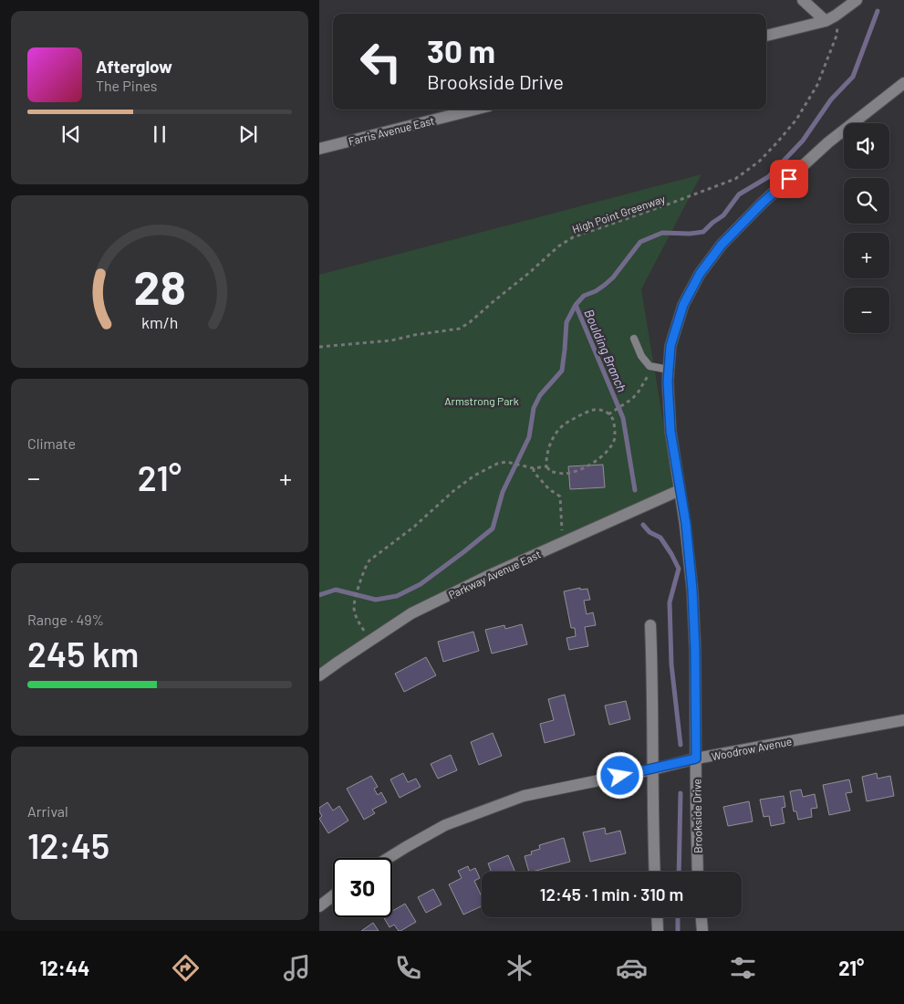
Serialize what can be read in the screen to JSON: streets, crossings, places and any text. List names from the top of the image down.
{
  "streets": {
    "street": [
      "Farris Avenue East",
      "Parkway Avenue East",
      "Woodrow Avenue",
      "Brookside Drive"
    ],
    "path": ["High Point Greenway"]
  },
  "crossings": [
    ["Parkway Avenue East", "Brookside Drive"],
    ["Woodrow Avenue", "Brookside Drive"]
  ],
  "water": ["Boulding Branch"],
  "parks": ["Armstrong Park"],
  "page": {
    "turn": ["30 m", "Brookside Drive"],
    "song": ["Afterglow", "The Pines"],
    "map_buttons": ["+", "−"],
    "tile": [
      "Climate",
      ["Range · 49%", "245 km"],
      ["Arrival", "12:45"]
    ],
    "heat": ["−", "21°", "+"],
    "limit": "30",
    "trip": "12:45 · 1 min · 310 m",
    "tabs": ["12:44", "21°"],
    "gauge": ["28", "km/h"]
  }
}
